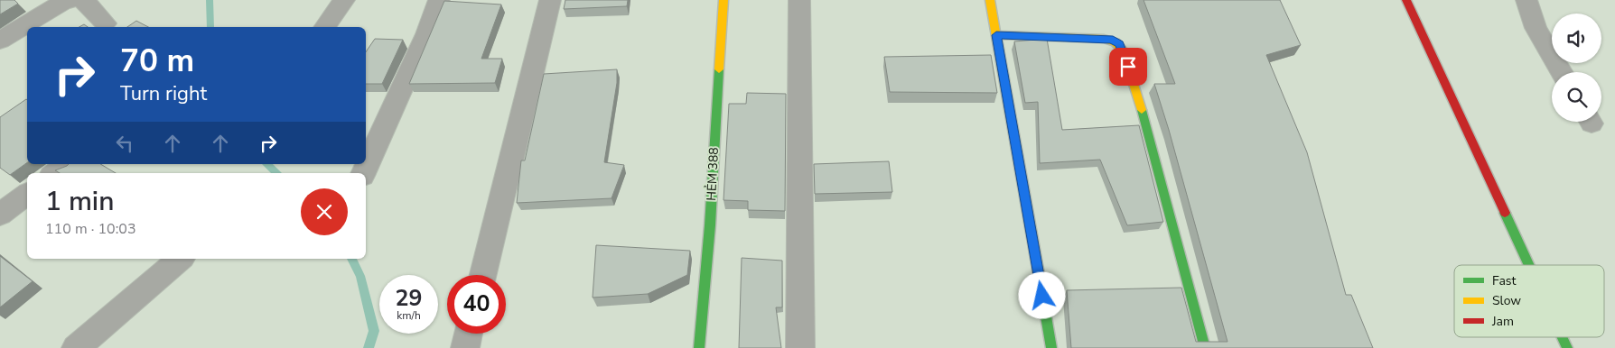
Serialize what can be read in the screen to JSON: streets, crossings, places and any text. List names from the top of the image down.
{
  "streets": {
    "street": ["HẺM 388"]
  },
  "legend": ["Fast", "Slow", "Jam"],
  "page": {
    "turn": ["70 m", "Turn right"],
    "heading": ["1 min", "110 m · 10:03"],
    "speed": "29 km/h",
    "limit": "40"
  }
}
